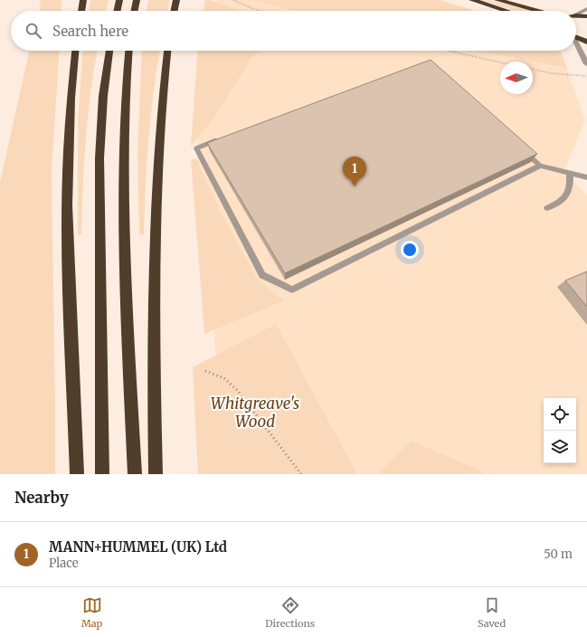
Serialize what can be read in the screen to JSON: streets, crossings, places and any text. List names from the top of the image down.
{
  "parks": ["Whitgreave's Wood"],
  "north": "left",
  "page": {
    "search": "Search here",
    "pins": "1",
    "heading": "Nearby",
    "list": [
      {
        "mark": "1",
        "name": "MANN+HUMMEL (UK) Ltd",
        "note": "Place",
        "value": "50 m"
      }
    ],
    "nav": ["Map", "Directions", "Saved"]
  }
}
